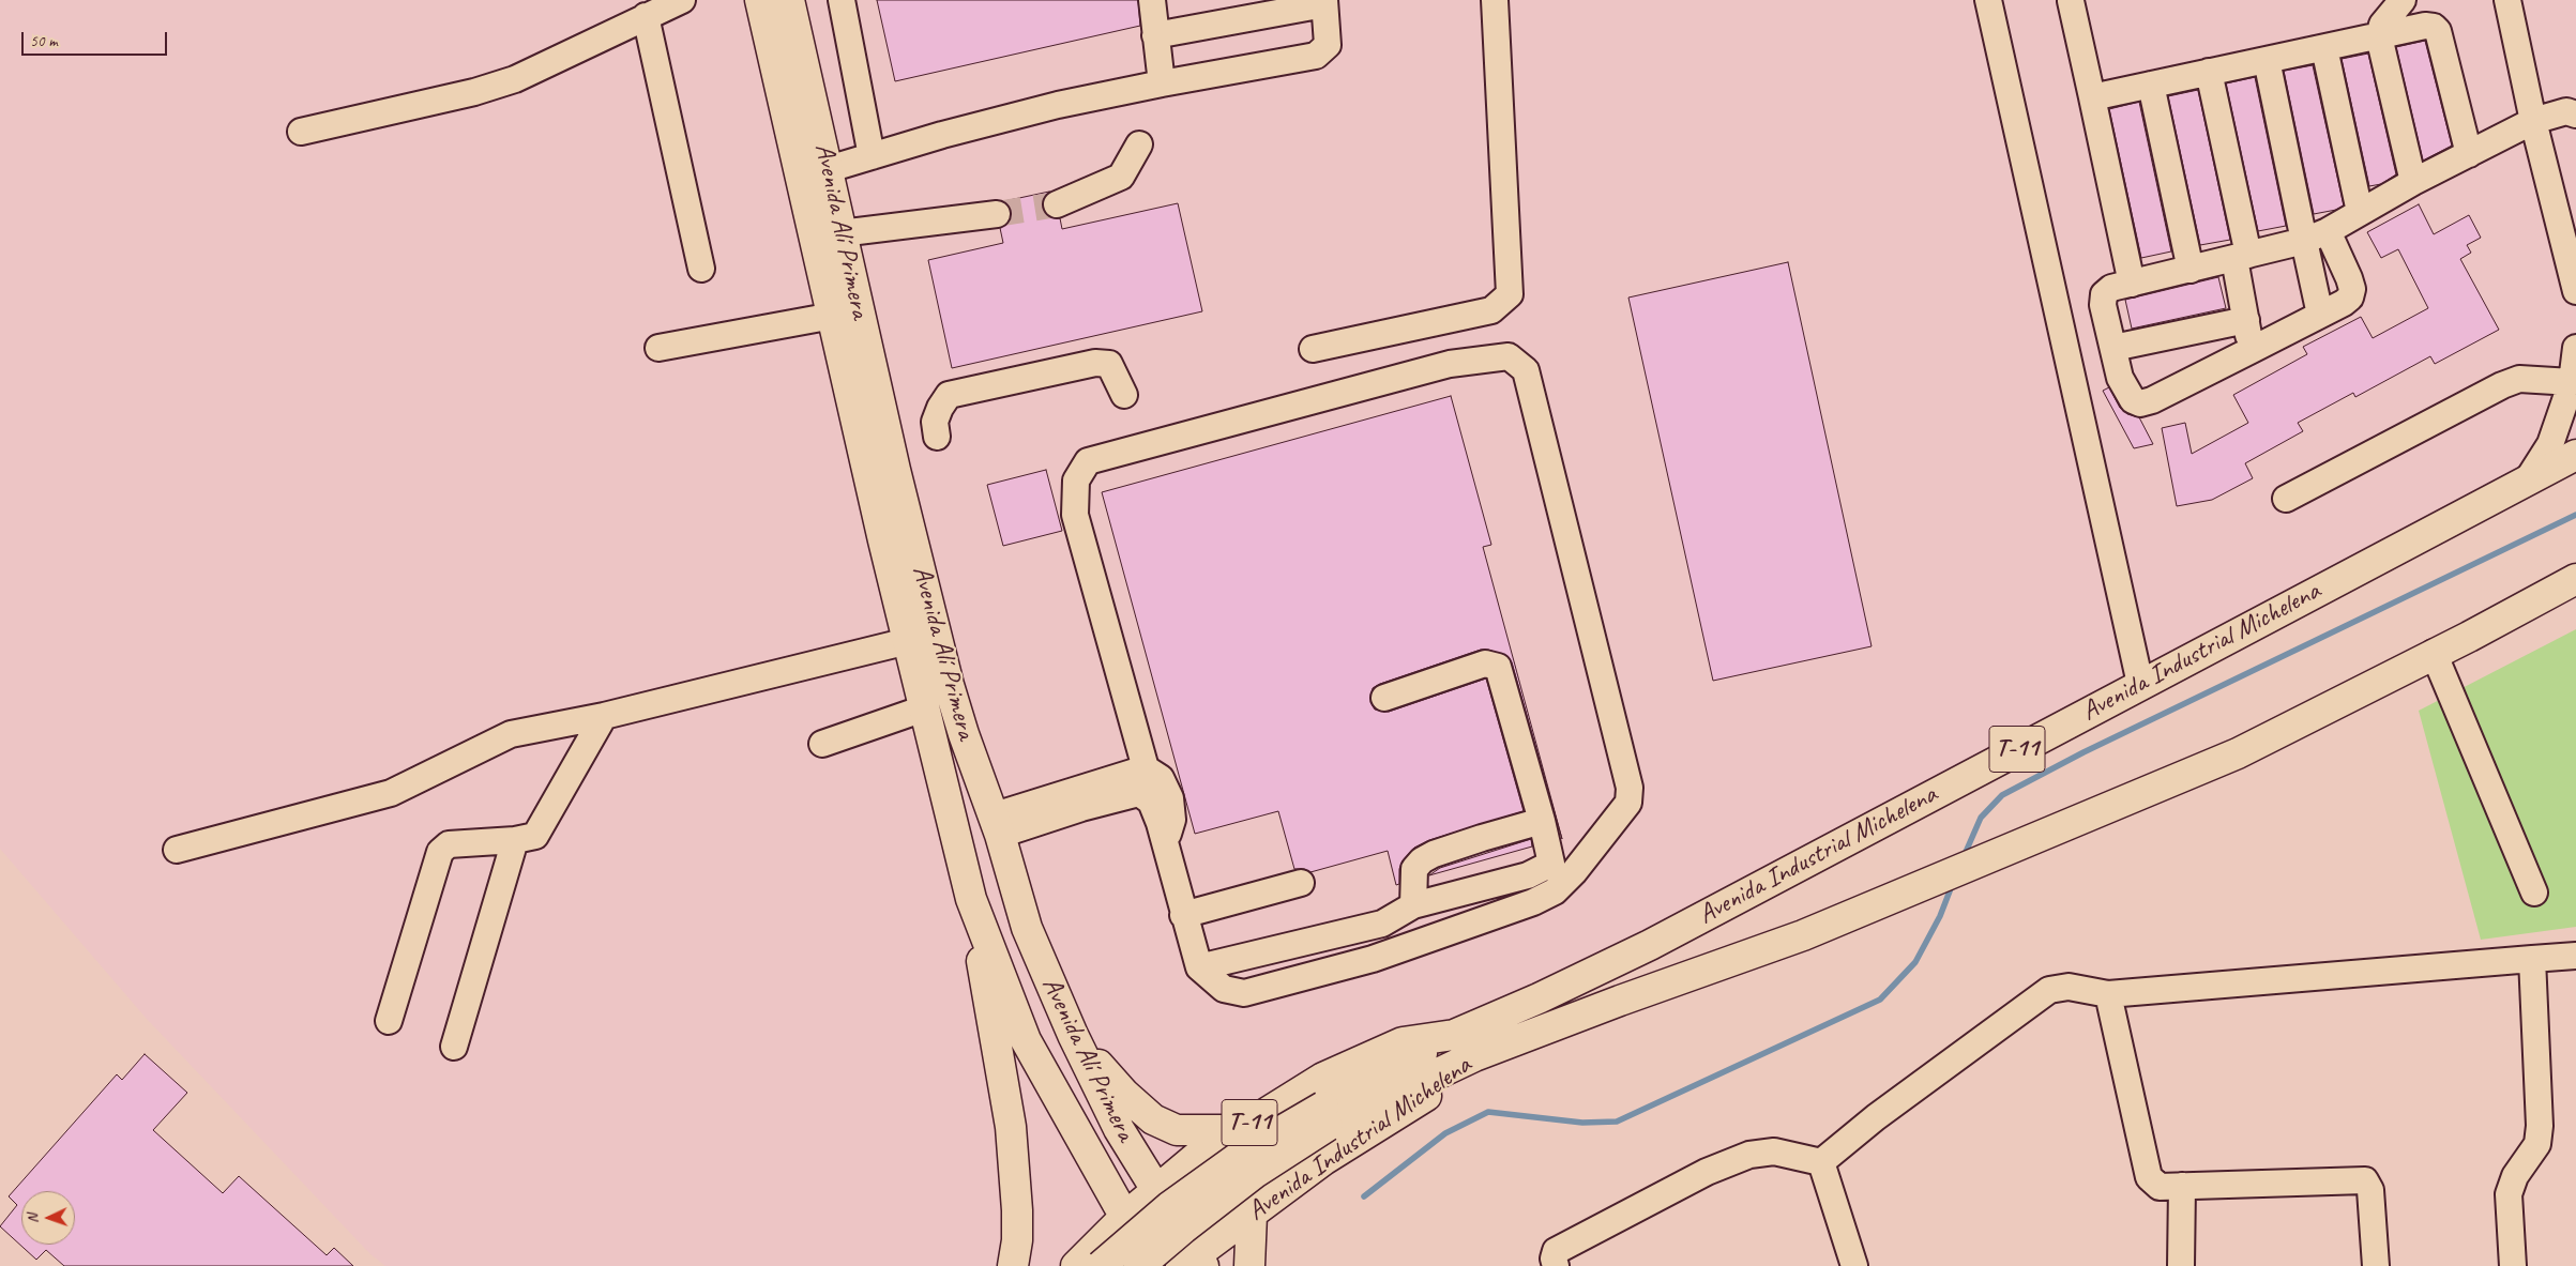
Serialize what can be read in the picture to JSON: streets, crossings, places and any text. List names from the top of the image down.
{
  "streets": {
    "main road": ["Avenida Alí Primera", "Avenida Industrial Michelena", "T-11"]
  },
  "crossings": [
    ["Avenida Alí Primera", "Avenida Industrial Michelena"],
    ["Avenida Industrial Michelena", "T-11"]
  ],
  "scale_bar": "50 m",
  "north": "left"
}
